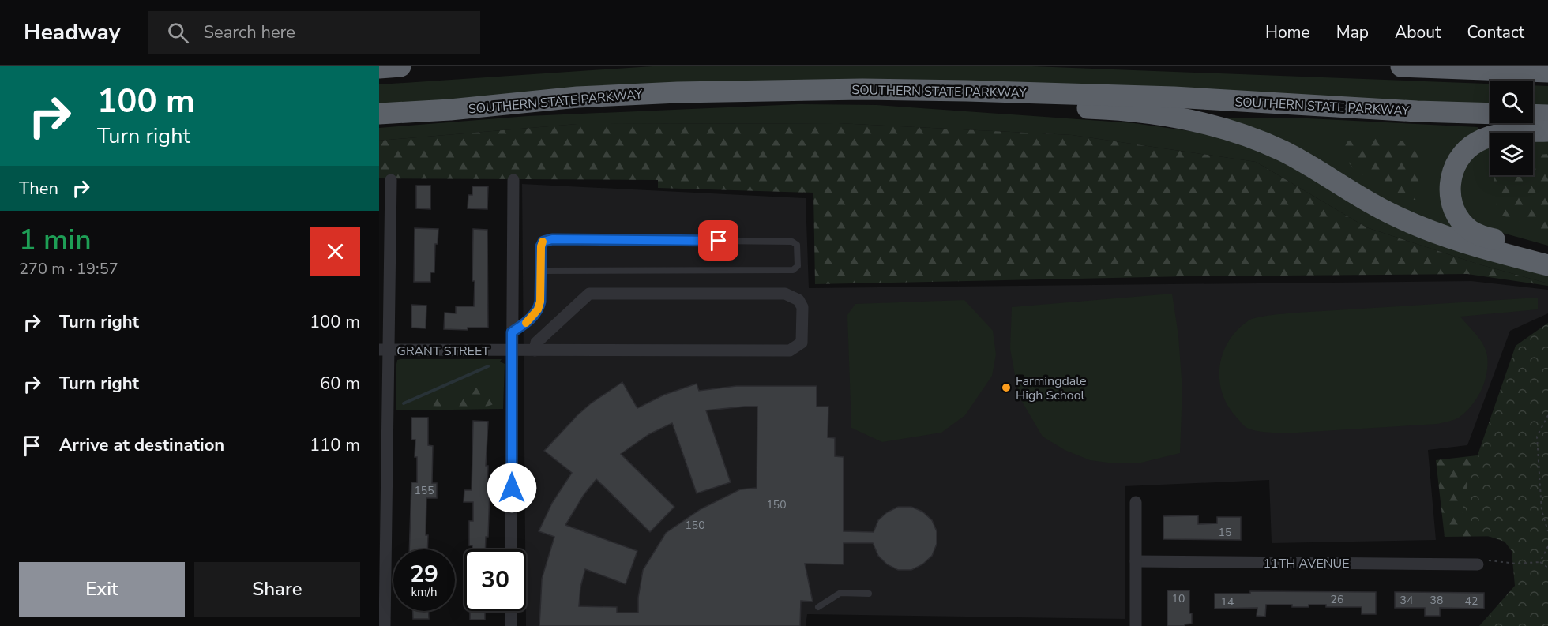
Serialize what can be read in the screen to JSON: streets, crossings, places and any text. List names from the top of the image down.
{
  "streets": {
    "highway": ["SOUTHERN STATE PARKWAY"],
    "street": ["GRANT STREET", "11TH AVENUE"]
  },
  "places": ["Farmingdale High School"],
  "house_numbers": [
    "155",
    "150",
    "150",
    "15",
    "10",
    "26",
    "34",
    "38",
    "42",
    "14"
  ],
  "page": {
    "header": "Headway",
    "search": "Search here",
    "nav": [
      "Home",
      "Map",
      "About",
      "Contact"
    ],
    "turn": ["100 m", "Turn right"],
    "then": "Then",
    "heading": ["1 min", "270 m · 19:57"],
    "list": [
      {
        "name": "Turn right",
        "value": "100 m"
      },
      {
        "name": "Turn right",
        "value": "60 m"
      },
      {
        "name": "Arrive at destination",
        "value": "110 m"
      }
    ],
    "speed": "29 km/h",
    "limit": "30",
    "buttons": ["Exit", "Share"]
  }
}
